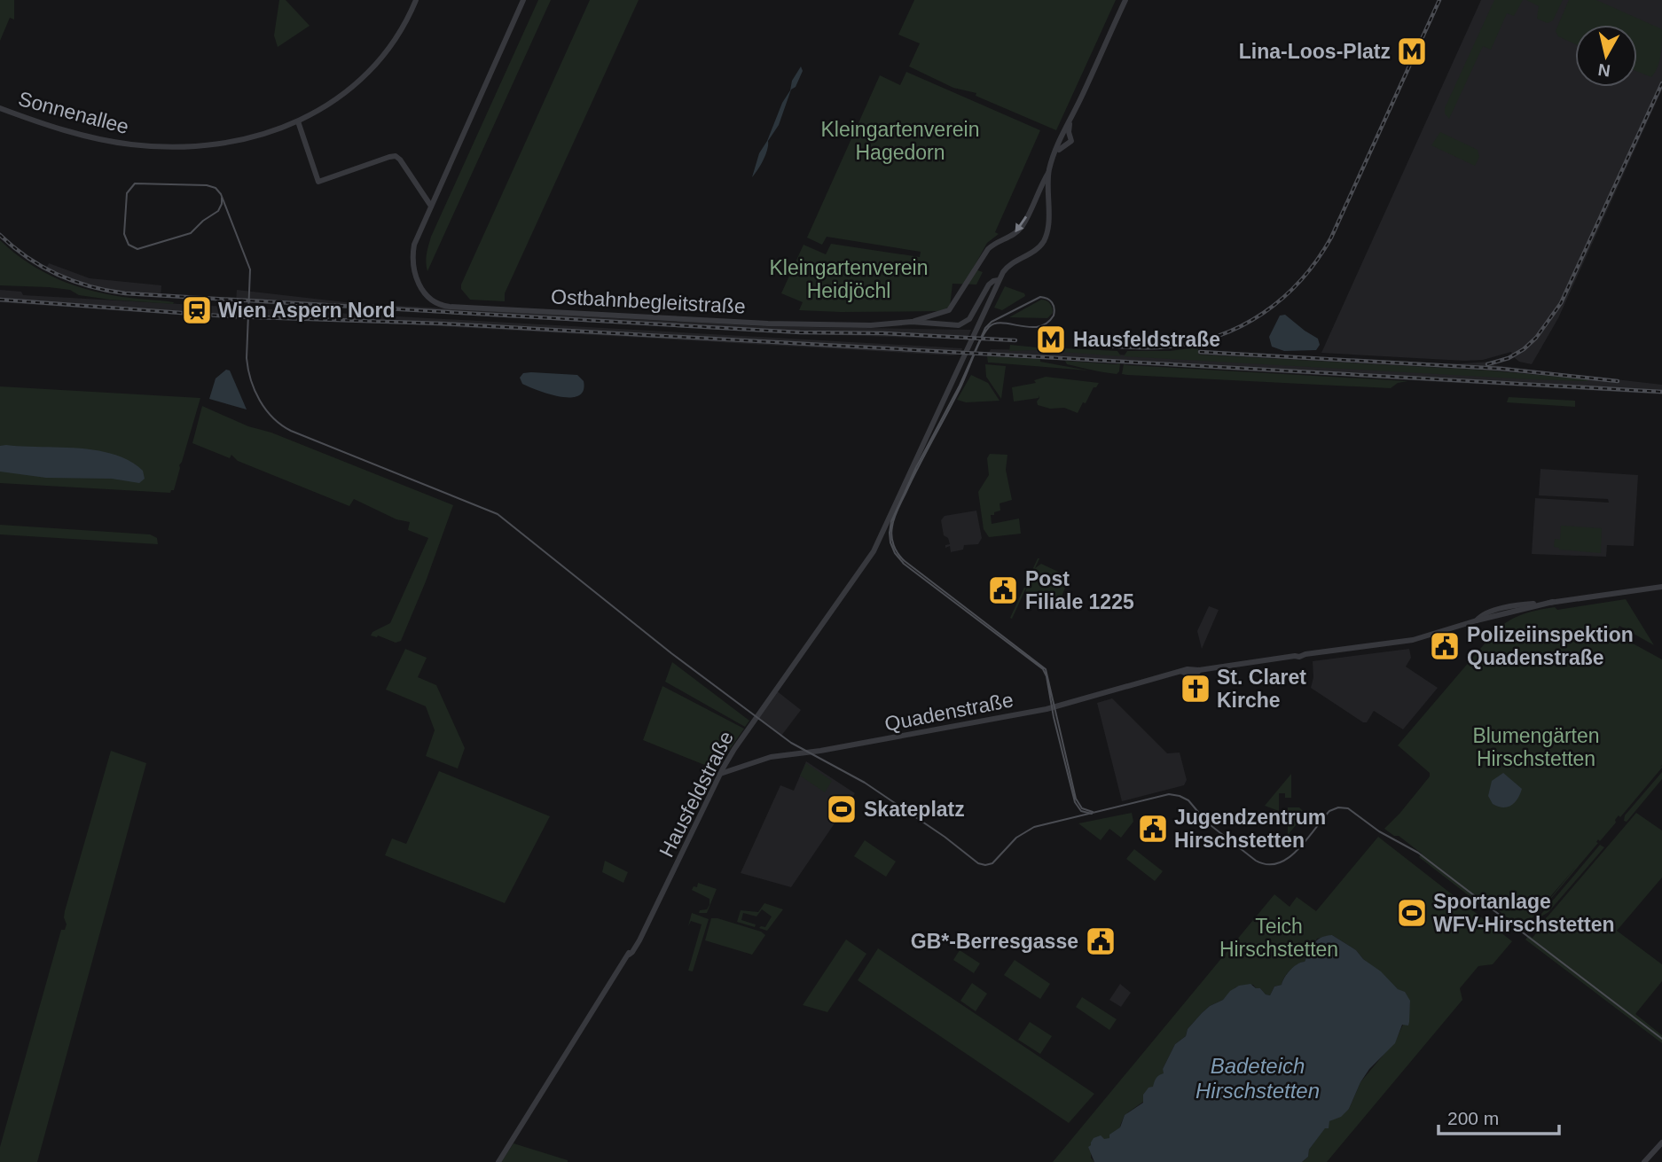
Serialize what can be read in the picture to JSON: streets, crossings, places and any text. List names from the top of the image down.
{
  "streets": {
    "street": [
      "Sonnenallee",
      "Ostbahnbegleitstraße",
      "Quadenstraße",
      "Hausfeldstraße"
    ]
  },
  "crossings": [
    ["Ostbahnbegleitstraße", "Hausfeldstraße"],
    ["Quadenstraße", "Hausfeldstraße"]
  ],
  "water": ["Badeteich Hirschstetten"],
  "parks": [
    "Kleingartenverein Hagedorn",
    "Kleingartenverein Heidjöchl",
    "Blumengärten Hirschstetten",
    "Teich Hirschstetten"
  ],
  "places": {
    "metro station": ["Lina-Loos-Platz", "Hausfeldstraße"],
    "station": ["Wien Aspern Nord"],
    "public building": [
      "Post Filiale 1225",
      "Polizeiinspektion Quadenstraße",
      "Jugendzentrum Hirschstetten",
      "GB*-Berresgasse"
    ],
    "church": ["St. Claret Kirche"],
    "sports": ["Skateplatz", "Sportanlage WFV-Hirschstetten"]
  },
  "scale_bar": "200 m",
  "north": "bottom"
}
